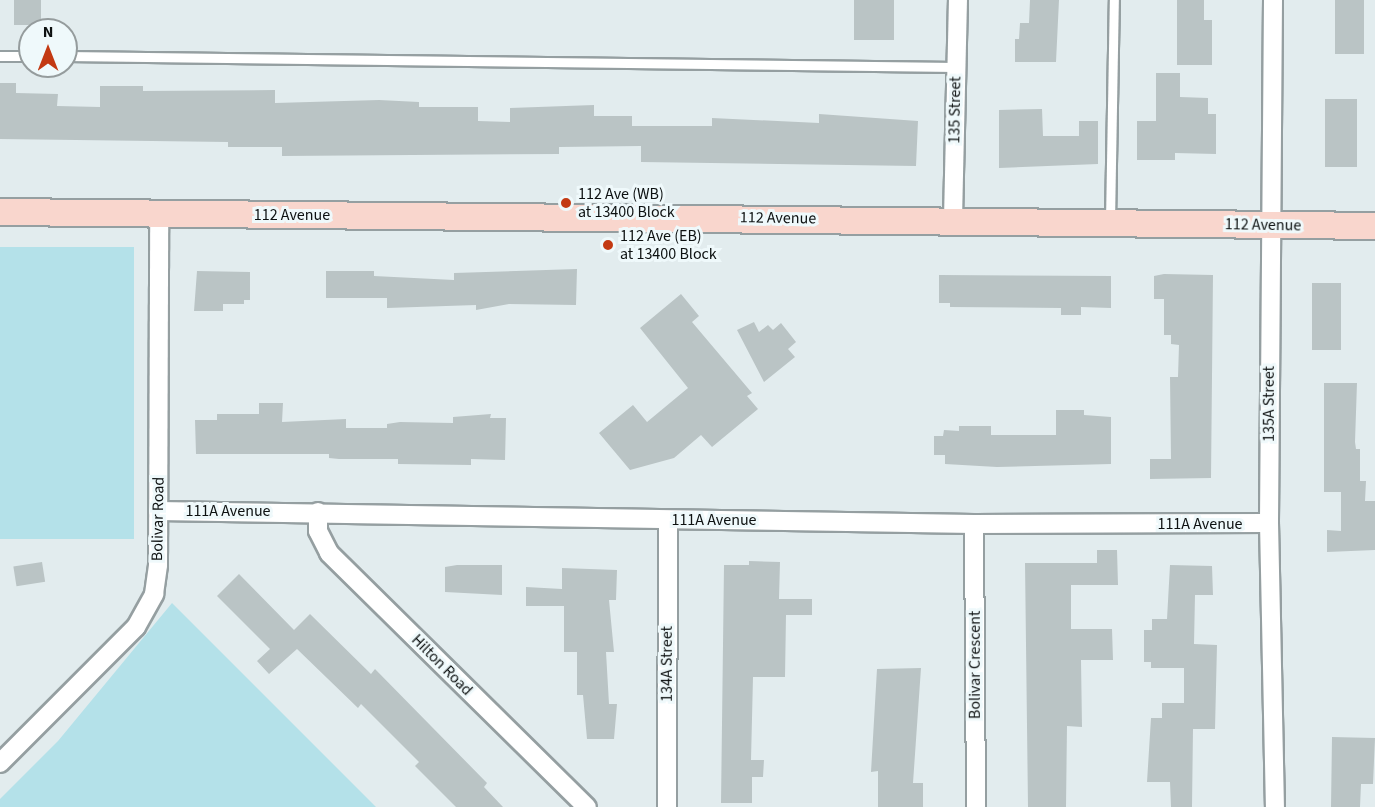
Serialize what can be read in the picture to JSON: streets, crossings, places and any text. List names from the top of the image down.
{
  "streets": {
    "main road": ["112 Avenue"],
    "street": [
      "135 Street",
      "135A Street",
      "111A Avenue",
      "Bolivar Road",
      "134A Street",
      "Hilton Road",
      "Bolivar Crescent"
    ]
  },
  "crossings": [
    ["135 Street", "112 Avenue"],
    ["112 Avenue", "135A Street"],
    ["112 Avenue", "Bolivar Road"],
    ["135A Street", "111A Avenue"],
    ["111A Avenue", "Bolivar Road"],
    ["111A Avenue", "134A Street"],
    ["111A Avenue", "Hilton Road"],
    ["111A Avenue", "Bolivar Crescent"]
  ],
  "places": ["112 Ave (WB) at 13400 Block", "112 Ave (EB) at 13400 Block"],
  "north": "top"
}
